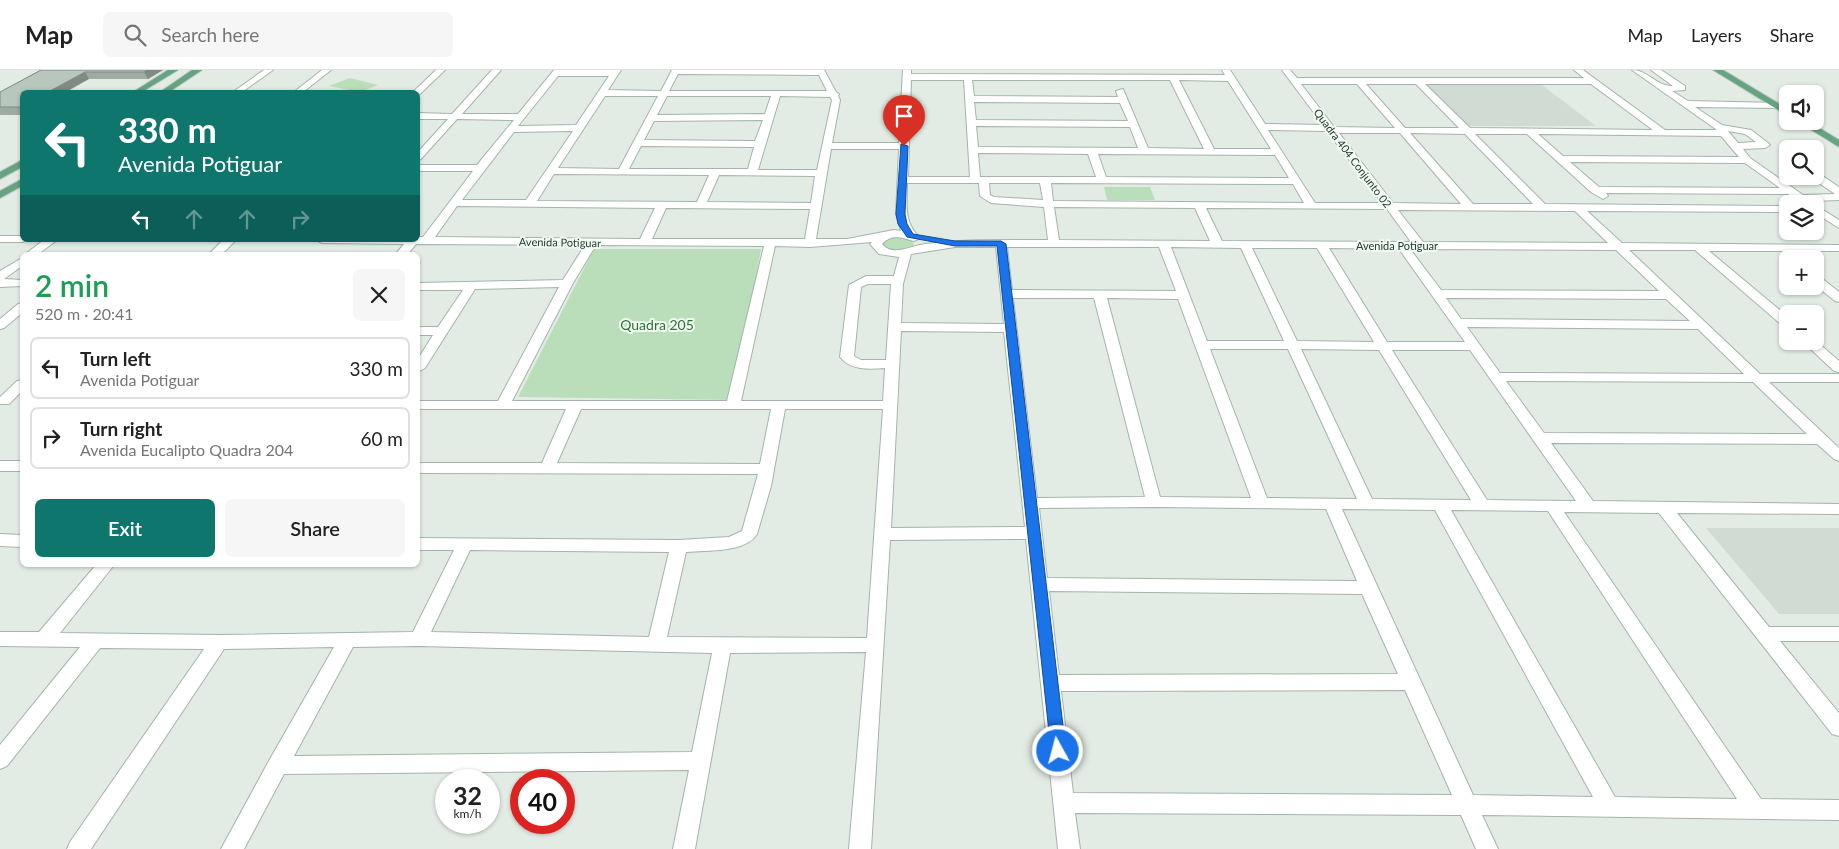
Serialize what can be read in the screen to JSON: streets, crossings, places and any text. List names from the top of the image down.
{
  "streets": {
    "street": ["Quadra 404 Conjunto 02", "Avenida Potiguar"]
  },
  "crossings": [
    ["Quadra 404 Conjunto 02", "Avenida Potiguar"]
  ],
  "parks": ["Quadra 205"],
  "page": {
    "header": "Map",
    "search": "Search here",
    "nav": ["Map", "Layers", "Share"],
    "map_buttons": ["+", "−"],
    "turn": ["330 m", "Avenida Potiguar"],
    "heading": ["2 min", "520 m · 20:41"],
    "list": [
      {
        "name": "Turn left",
        "note": "Avenida Potiguar",
        "value": "330 m"
      },
      {
        "name": "Turn right",
        "note": "Avenida Eucalipto Quadra 204",
        "value": "60 m"
      }
    ],
    "buttons": ["Exit", "Share"],
    "speed": "32 km/h",
    "limit": "40"
  }
}
